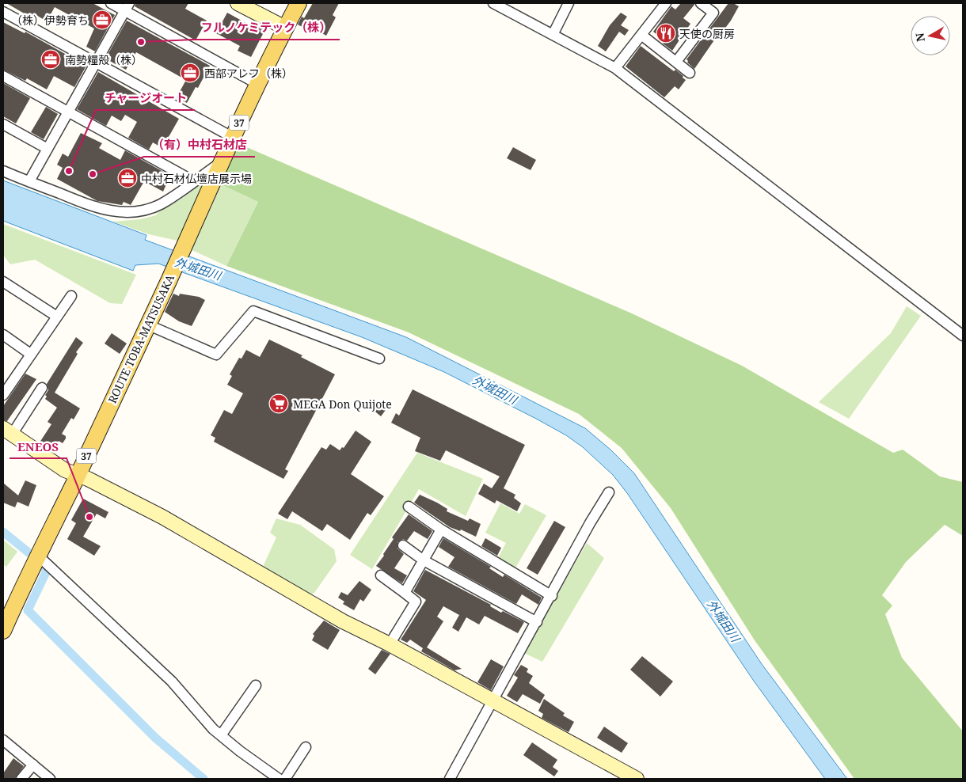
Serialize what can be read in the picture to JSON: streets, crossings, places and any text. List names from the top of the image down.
{
  "streets": {
    "main road": ["37", "ROUTE TOBA-MATSUSAKA"]
  },
  "water": ["外城田川"],
  "places": {
    "office": [
      "（株）伊勢育ち",
      "南勢糧殻（株）",
      "西部アレフ（株）",
      "中村石材仏壇店展示場"
    ],
    "restaurant": ["天使の厨房"],
    "other": [
      "フルノケミテック（株）",
      "チャージオート",
      "（有）中村石材店",
      "ENEOS"
    ],
    "supermarket": ["MEGA Don Quijote"]
  },
  "north": "left"
}
